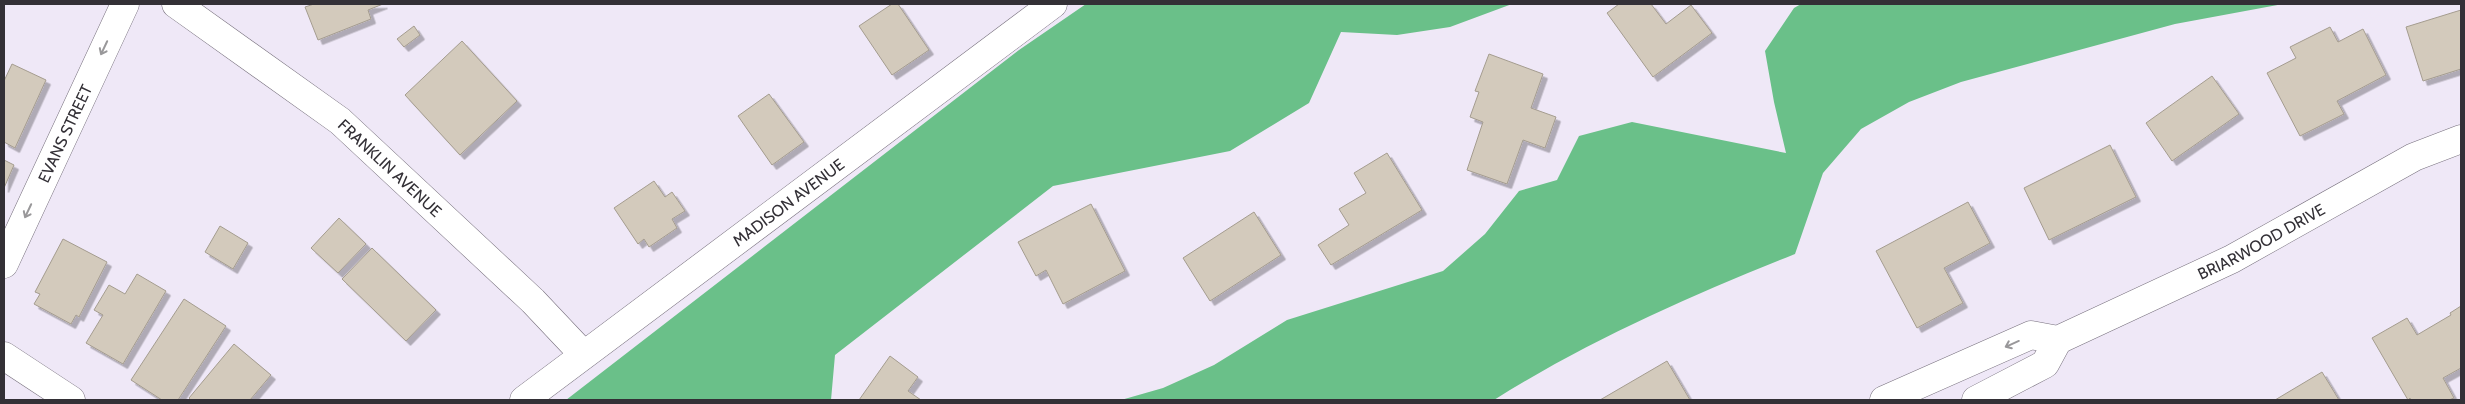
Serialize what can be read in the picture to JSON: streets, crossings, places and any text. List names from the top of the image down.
{
  "streets": {
    "street": [
      "EVANS STREET",
      "FRANKLIN AVENUE",
      "MADISON AVENUE",
      "BRIARWOOD DRIVE"
    ]
  },
  "crossings": [
    ["FRANKLIN AVENUE", "MADISON AVENUE"]
  ],
  "one_way": ["EVANS STREET"]
}
